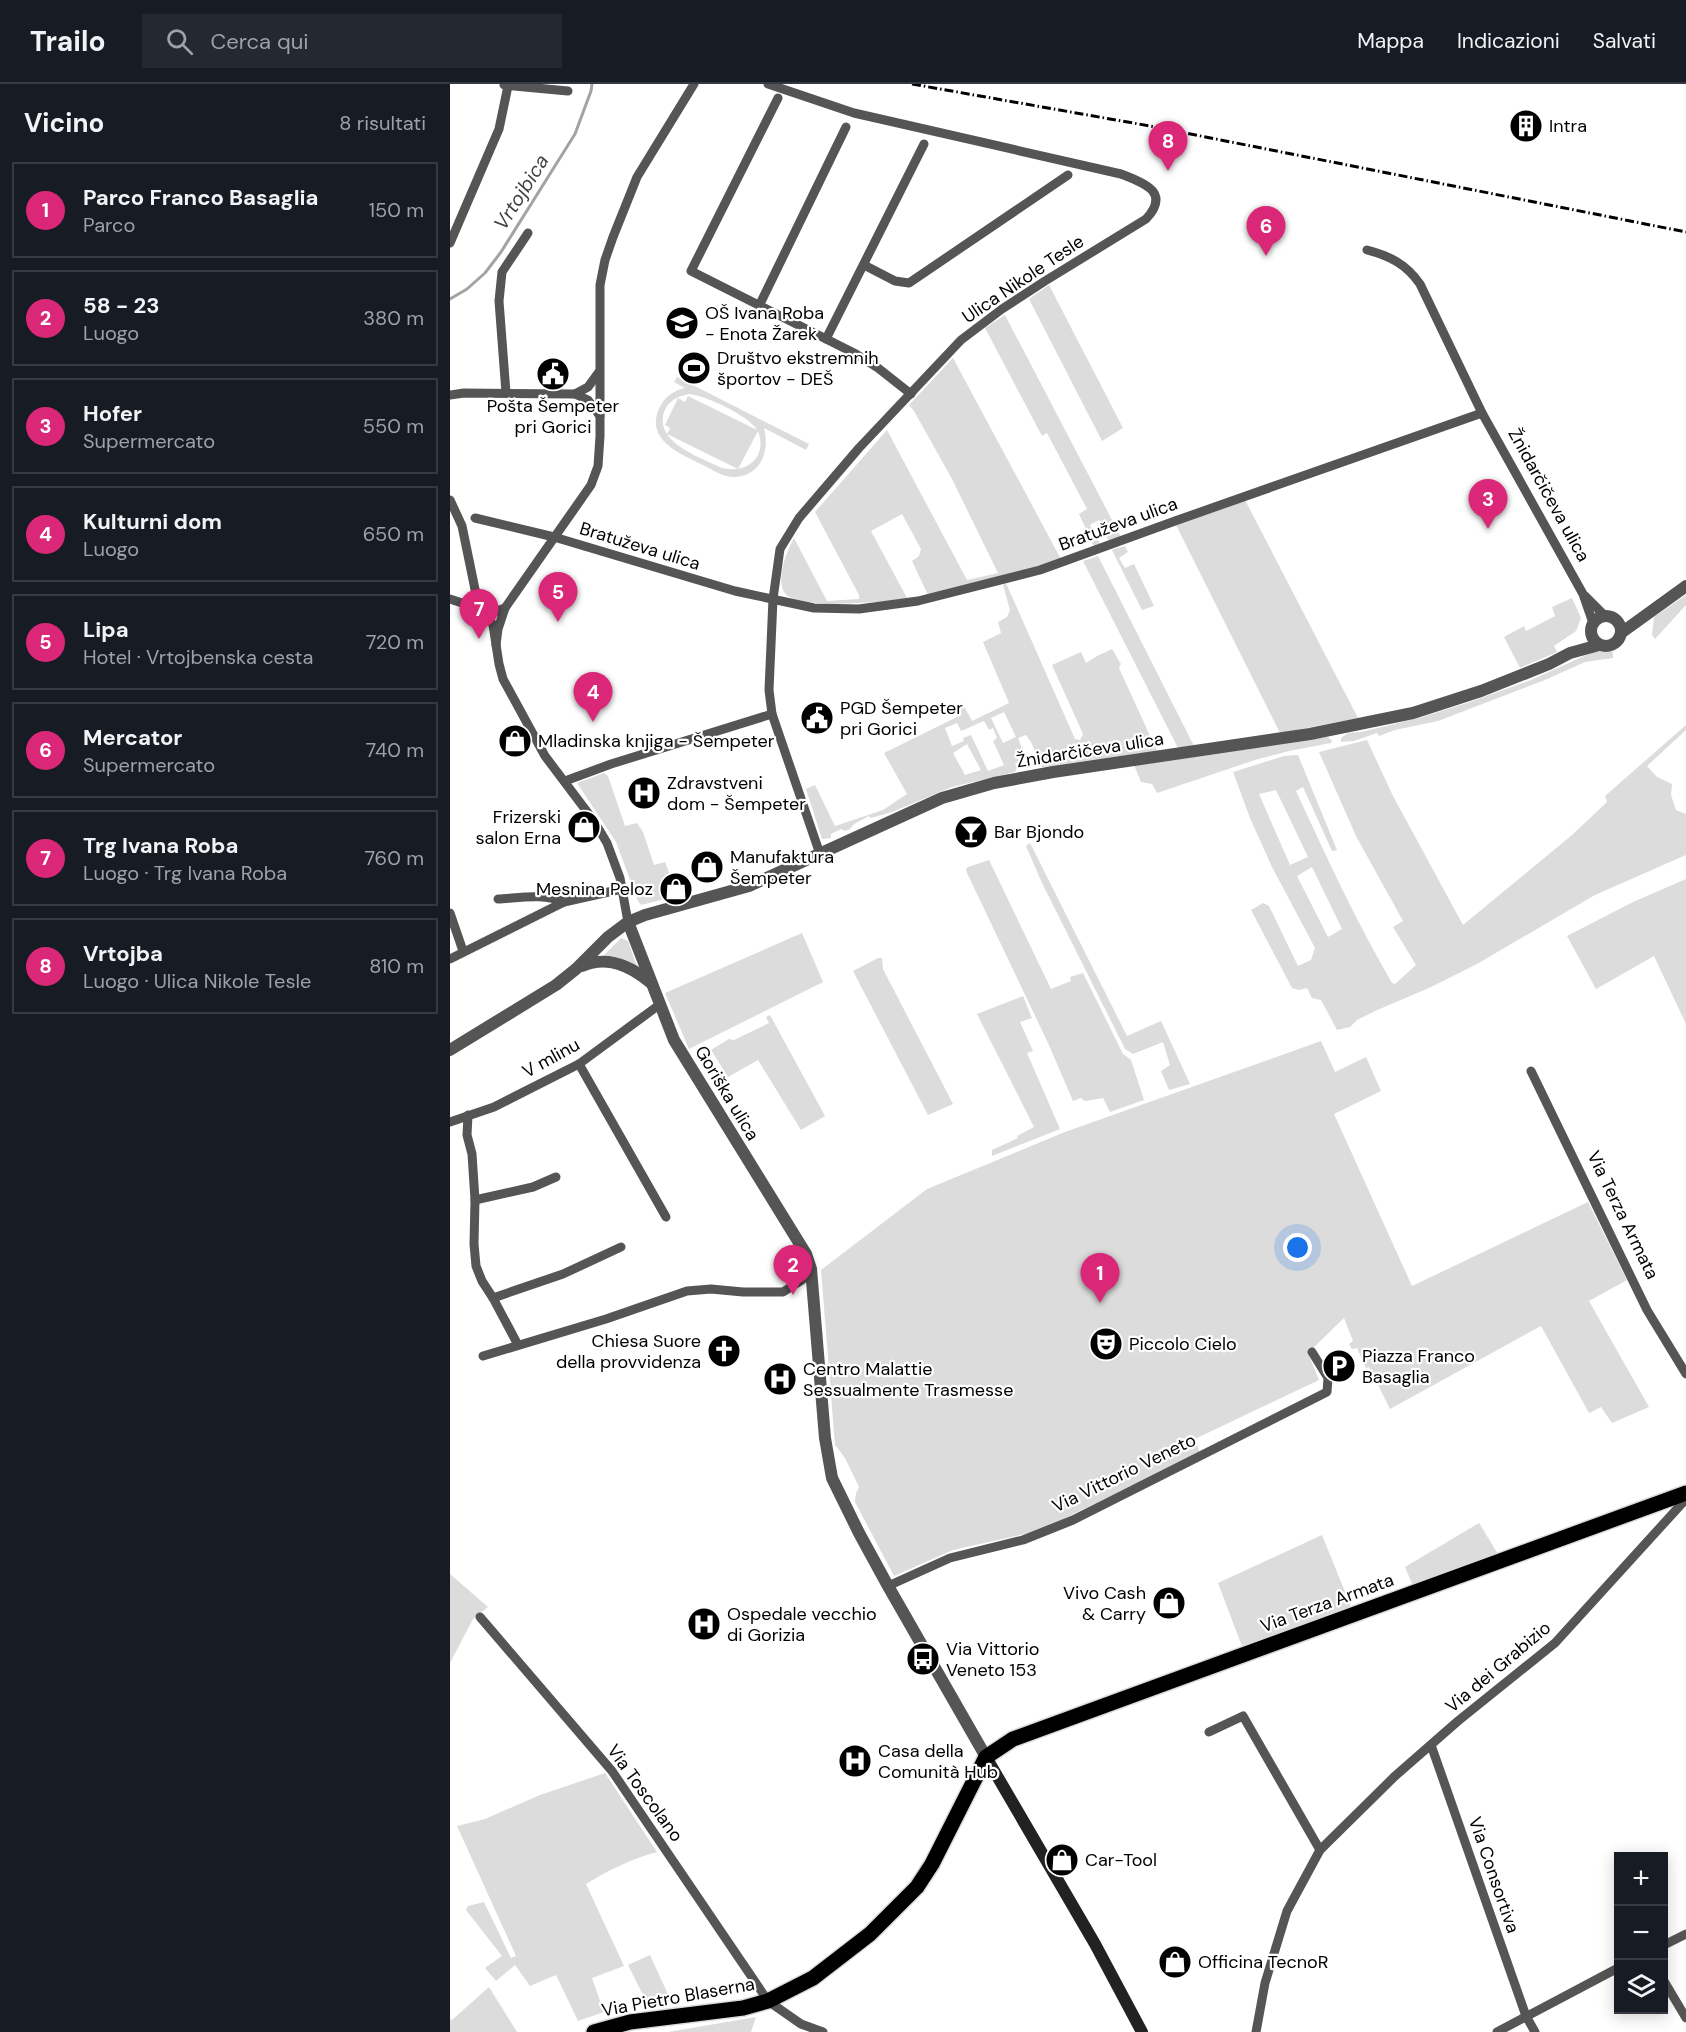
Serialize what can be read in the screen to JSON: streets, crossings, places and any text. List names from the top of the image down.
{
  "streets": {
    "main road": ["Via Terza Armata", "Via Pietro Blaserna"],
    "street": [
      "Ulica Nikole Tesle",
      "Žnidarčičeva ulica",
      "Bratuževa ulica",
      "V mlinu",
      "Goriška ulica",
      "Via Vittorio Veneto",
      "Via dei Grabizio",
      "Via Toscolano",
      "Via Consortiva"
    ]
  },
  "crossings": [
    ["Ulica Nikole Tesle", "Žnidarčičeva ulica"],
    ["Ulica Nikole Tesle", "Bratuževa ulica"],
    ["Žnidarčičeva ulica", "Bratuževa ulica"],
    ["Žnidarčičeva ulica", "Goriška ulica"],
    ["V mlinu", "Goriška ulica"],
    ["Via Terza Armata", "Via Pietro Blaserna"],
    ["Via dei Grabizio", "Via Consortiva"],
    ["Via Toscolano", "Via Pietro Blaserna"]
  ],
  "water": ["Vrtojbica"],
  "places": {
    "building": ["Intra"],
    "school or university": ["OŠ Ivana Roba - Enota Žarek"],
    "sports": ["Društvo ekstremnih športov - DEŠ"],
    "public building": ["Pošta Šempeter pri Gorici", "PGD Šempeter pri Gorici"],
    "shop": [
      "Mladinska knjiga - Šempeter",
      "Frizerski salon Erna",
      "Manufaktura Šempeter",
      "Mesnina Peloz",
      "Vivo Cash & Carry",
      "Car-Tool",
      "Officina TecnoR"
    ],
    "hospital": [
      "Zdravstveni dom - Šempeter",
      "Centro Malattie Sessualmente Trasmesse",
      "Ospedale vecchio di Gorizia",
      "Casa della Comunità Hub"
    ],
    "bar": ["Bar Bjondo"],
    "theatre": ["Piccolo Cielo"],
    "church": ["Chiesa Suore della provvidenza"],
    "parking": ["Piazza Franco Basaglia"],
    "bus stop": ["Via Vittorio Veneto 153"]
  },
  "page": {
    "header": "Trailo",
    "search": "Cerca qui",
    "nav": ["Mappa", "Indicazioni", "Salvati"],
    "heading": ["Vicino", "8 risultati"],
    "pins": [
      "8",
      "6",
      "3",
      "5",
      "7",
      "4",
      "2",
      "1"
    ],
    "list": [
      {
        "mark": "1",
        "name": "Parco Franco Basaglia",
        "note": "Parco",
        "value": "150 m"
      },
      {
        "mark": "2",
        "name": "58 - 23",
        "note": "Luogo",
        "value": "380 m"
      },
      {
        "mark": "3",
        "name": "Hofer",
        "note": "Supermercato",
        "value": "550 m"
      },
      {
        "mark": "4",
        "name": "Kulturni dom",
        "note": "Luogo",
        "value": "650 m"
      },
      {
        "mark": "5",
        "name": "Lipa",
        "note": "Hotel · Vrtojbenska cesta",
        "value": "720 m"
      },
      {
        "mark": "6",
        "name": "Mercator",
        "note": "Supermercato",
        "value": "740 m"
      },
      {
        "mark": "7",
        "name": "Trg Ivana Roba",
        "note": "Luogo · Trg Ivana Roba",
        "value": "760 m"
      },
      {
        "mark": "8",
        "name": "Vrtojba",
        "note": "Luogo · Ulica Nikole Tesle",
        "value": "810 m"
      }
    ],
    "map_buttons": ["+", "−"]
  }
}
